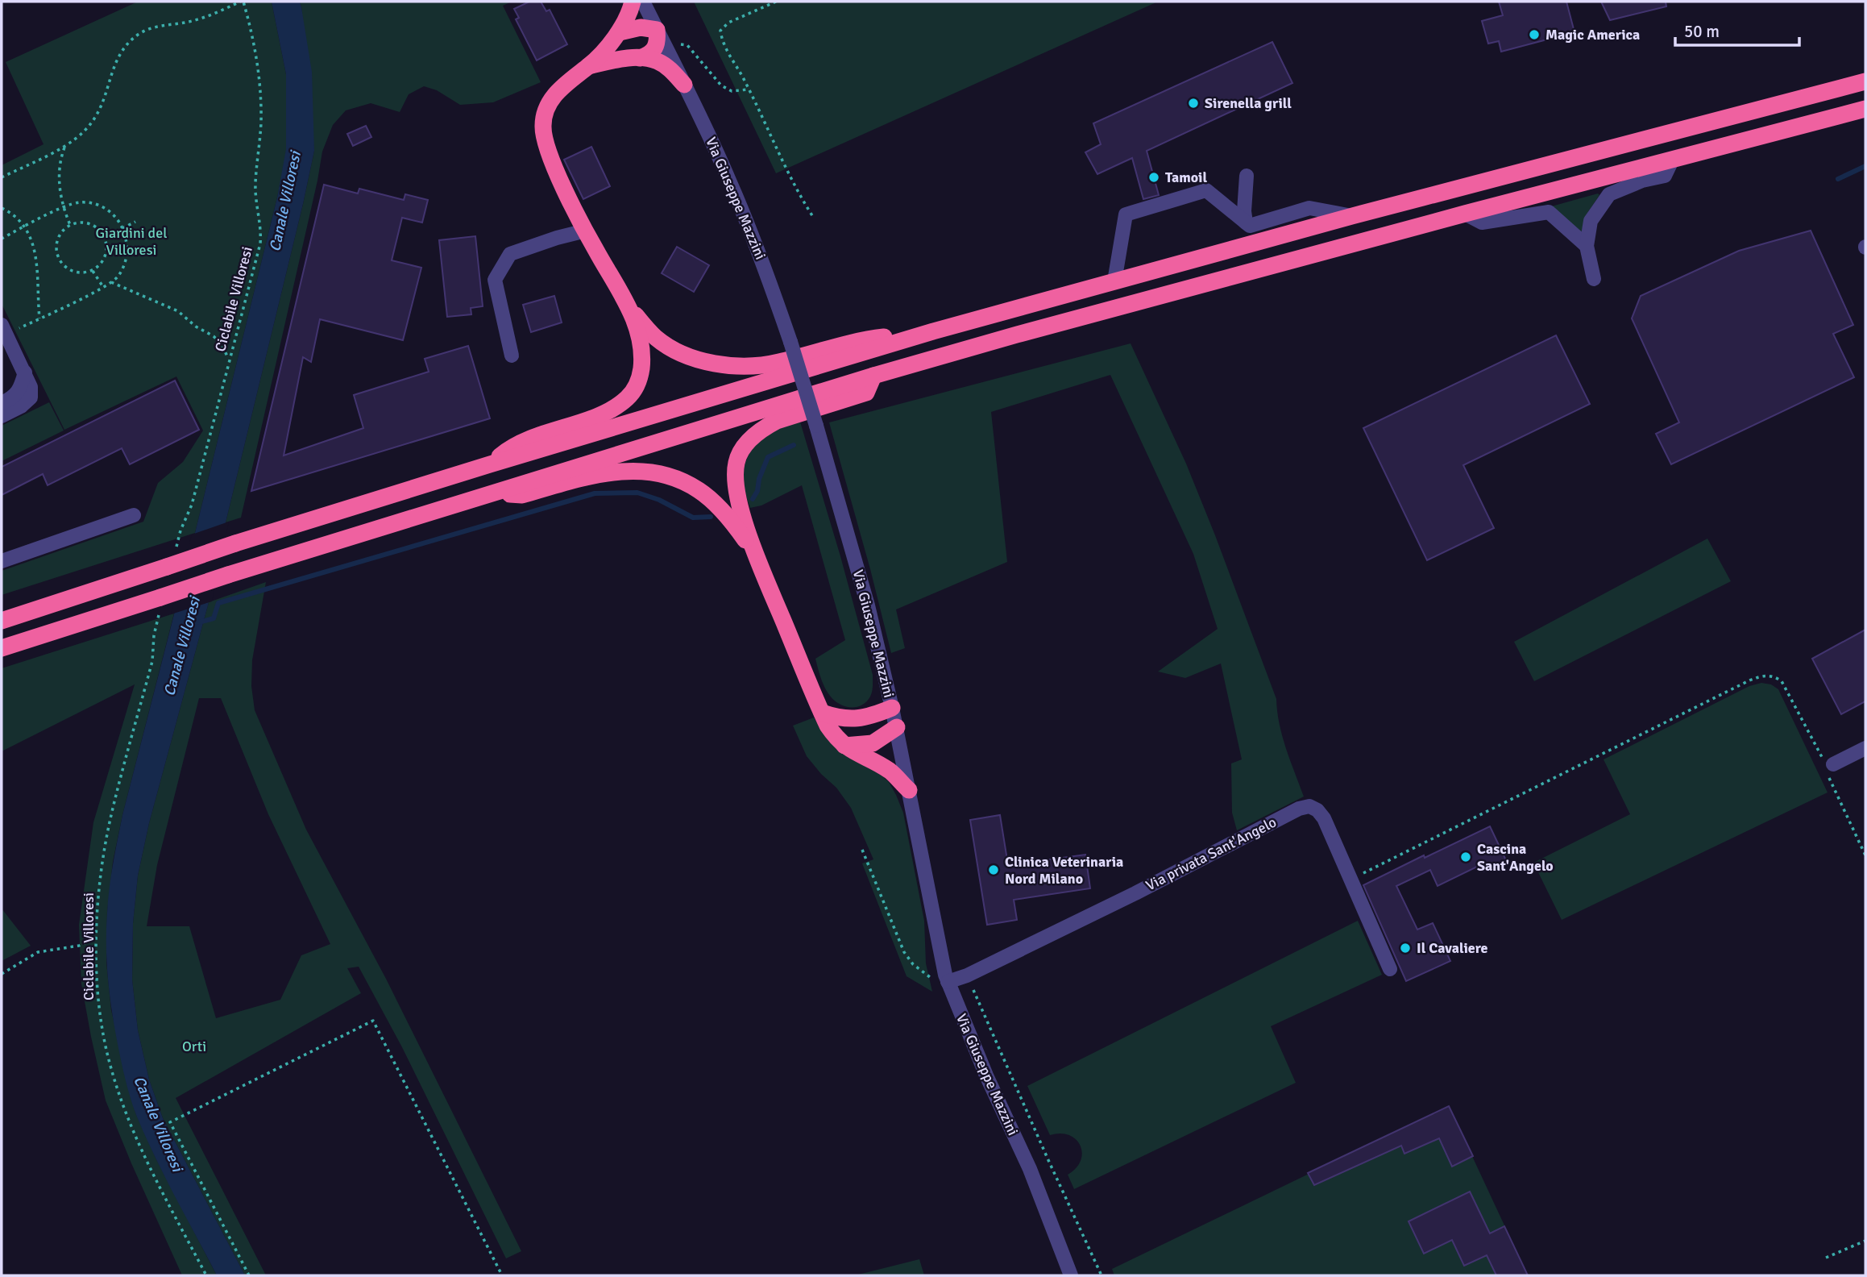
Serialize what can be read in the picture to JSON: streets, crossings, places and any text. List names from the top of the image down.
{
  "streets": {
    "street": ["Via Giuseppe Mazzini", "Via privata Sant'Angelo"],
    "path": ["Ciclabile Villoresi"]
  },
  "crossings": [
    ["Via Giuseppe Mazzini", "Via privata Sant'Angelo"]
  ],
  "water": ["Canale Villoresi"],
  "parks": ["Giardini del Villoresi", "Orti"],
  "places": [
    "Magic America",
    "Sirenella grill",
    "Tamoil",
    "Cascina Sant'Angelo",
    "Clinica Veterinaria Nord Milano",
    "Il Cavaliere"
  ],
  "scale_bar": "50 m"
}
